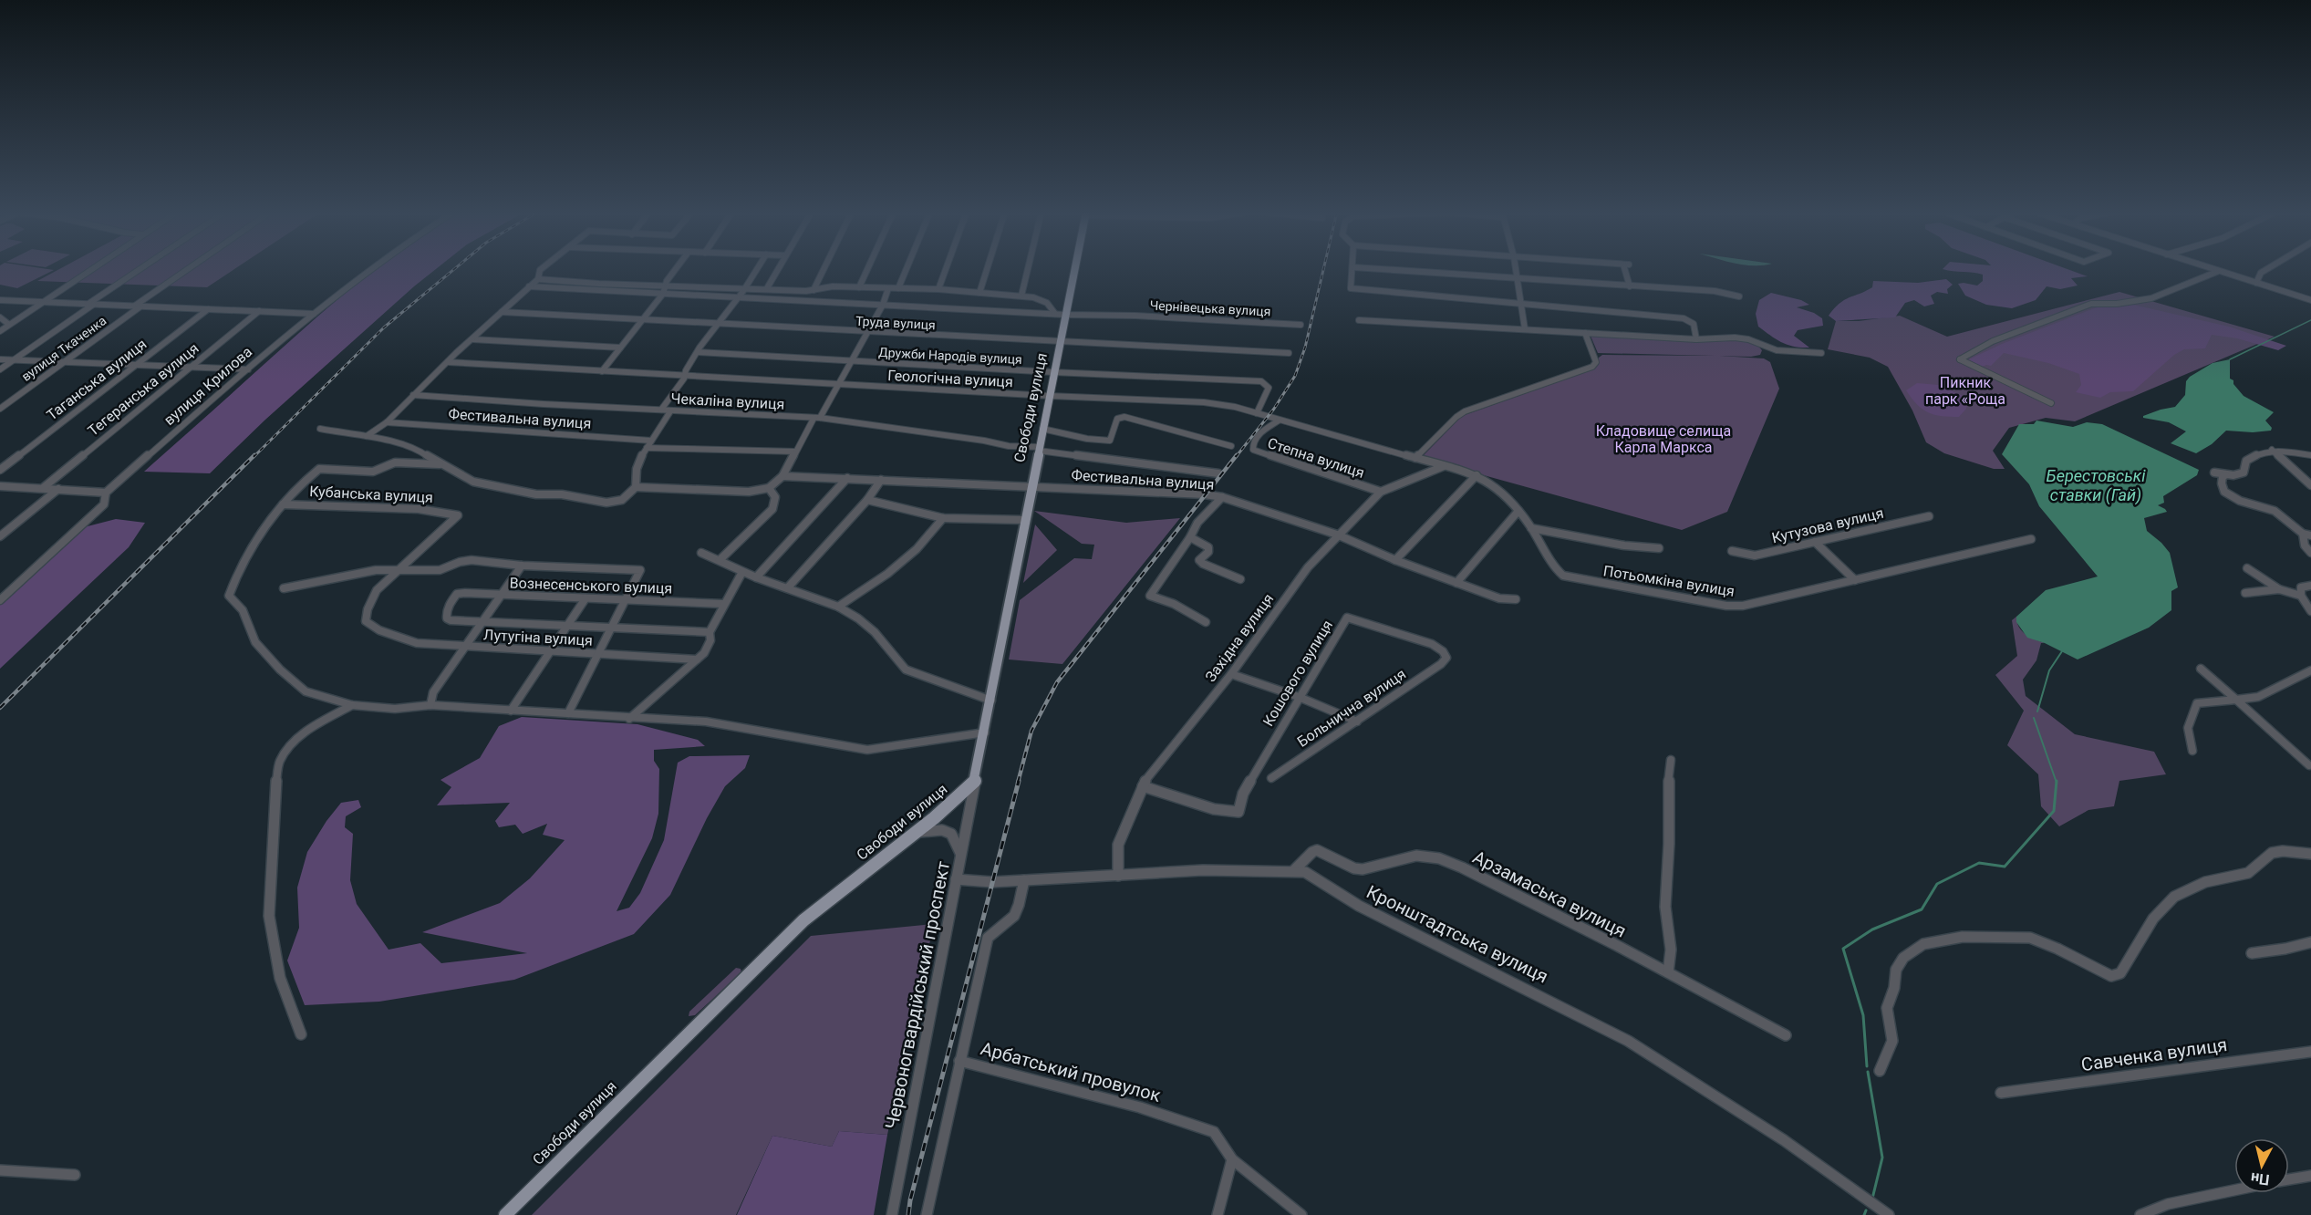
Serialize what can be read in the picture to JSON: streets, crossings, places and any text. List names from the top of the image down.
{
  "streets": {
    "main road": ["Свободи вулиця"],
    "street": [
      "Чернівецька вулиця",
      "Труда вулиця",
      "вулиця Ткаченка",
      "Дружби Народів вулиця",
      "Геологічна вулиця",
      "Таганська вулиця",
      "вулиця Крилова",
      "Тегеранська вулиця",
      "Чекаліна вулиця",
      "Фестивальна вулиця",
      "Степна вулиця",
      "Кубанська вулиця",
      "Кутузова вулиця",
      "Потьомкіна вулиця",
      "Вознесенського вулиця",
      "Лутугіна вулиця",
      "Західна вулиця",
      "Кошового вулиця",
      "Больнична вулиця",
      "Арзамаська вулиця",
      "Кронштадтська вулиця",
      "Червоногвардійський проспект",
      "Савченка вулиця",
      "Арбатський провулок"
    ]
  },
  "crossings": [
    ["Чернівецька вулиця", "Свободи вулиця"],
    ["Труда вулиця", "Свободи вулиця"],
    ["Дружби Народів вулиця", "Геологічна вулиця"],
    ["Дружби Народів вулиця", "Свободи вулиця"],
    ["Геологічна вулиця", "Свободи вулиця"],
    ["Геологічна вулиця", "Степна вулиця"],
    ["Геологічна вулиця", "Потьомкіна вулиця"],
    ["Геологічна вулиця", "Західна вулиця"],
    ["Чекаліна вулиця", "Свободи вулиця"],
    ["Свободи вулиця", "Фестивальна вулиця"],
    ["Свободи вулиця", "Червоногвардійський проспект"],
    ["Фестивальна вулиця", "Західна вулиця"],
    ["Степна вулиця", "Західна вулиця"],
    ["Кубанська вулиця", "Лутугіна вулиця"],
    ["Потьомкіна вулиця", "Західна вулиця"],
    ["Західна вулиця", "Кошового вулиця"],
    ["Західна вулиця", "Кронштадтська вулиця"],
    ["Кошового вулиця", "Больнична вулиця"],
    ["Арзамаська вулиця", "Кронштадтська вулиця"],
    ["Кронштадтська вулиця", "Червоногвардійський проспект"],
    ["Кронштадтська вулиця", "Арбатський провулок"]
  ],
  "water": ["Берестовські ставки (Гай)"],
  "parks": ["Пикник парк «Роща", "Кладовище селища Карла Маркса"],
  "north": "bottom"
}
